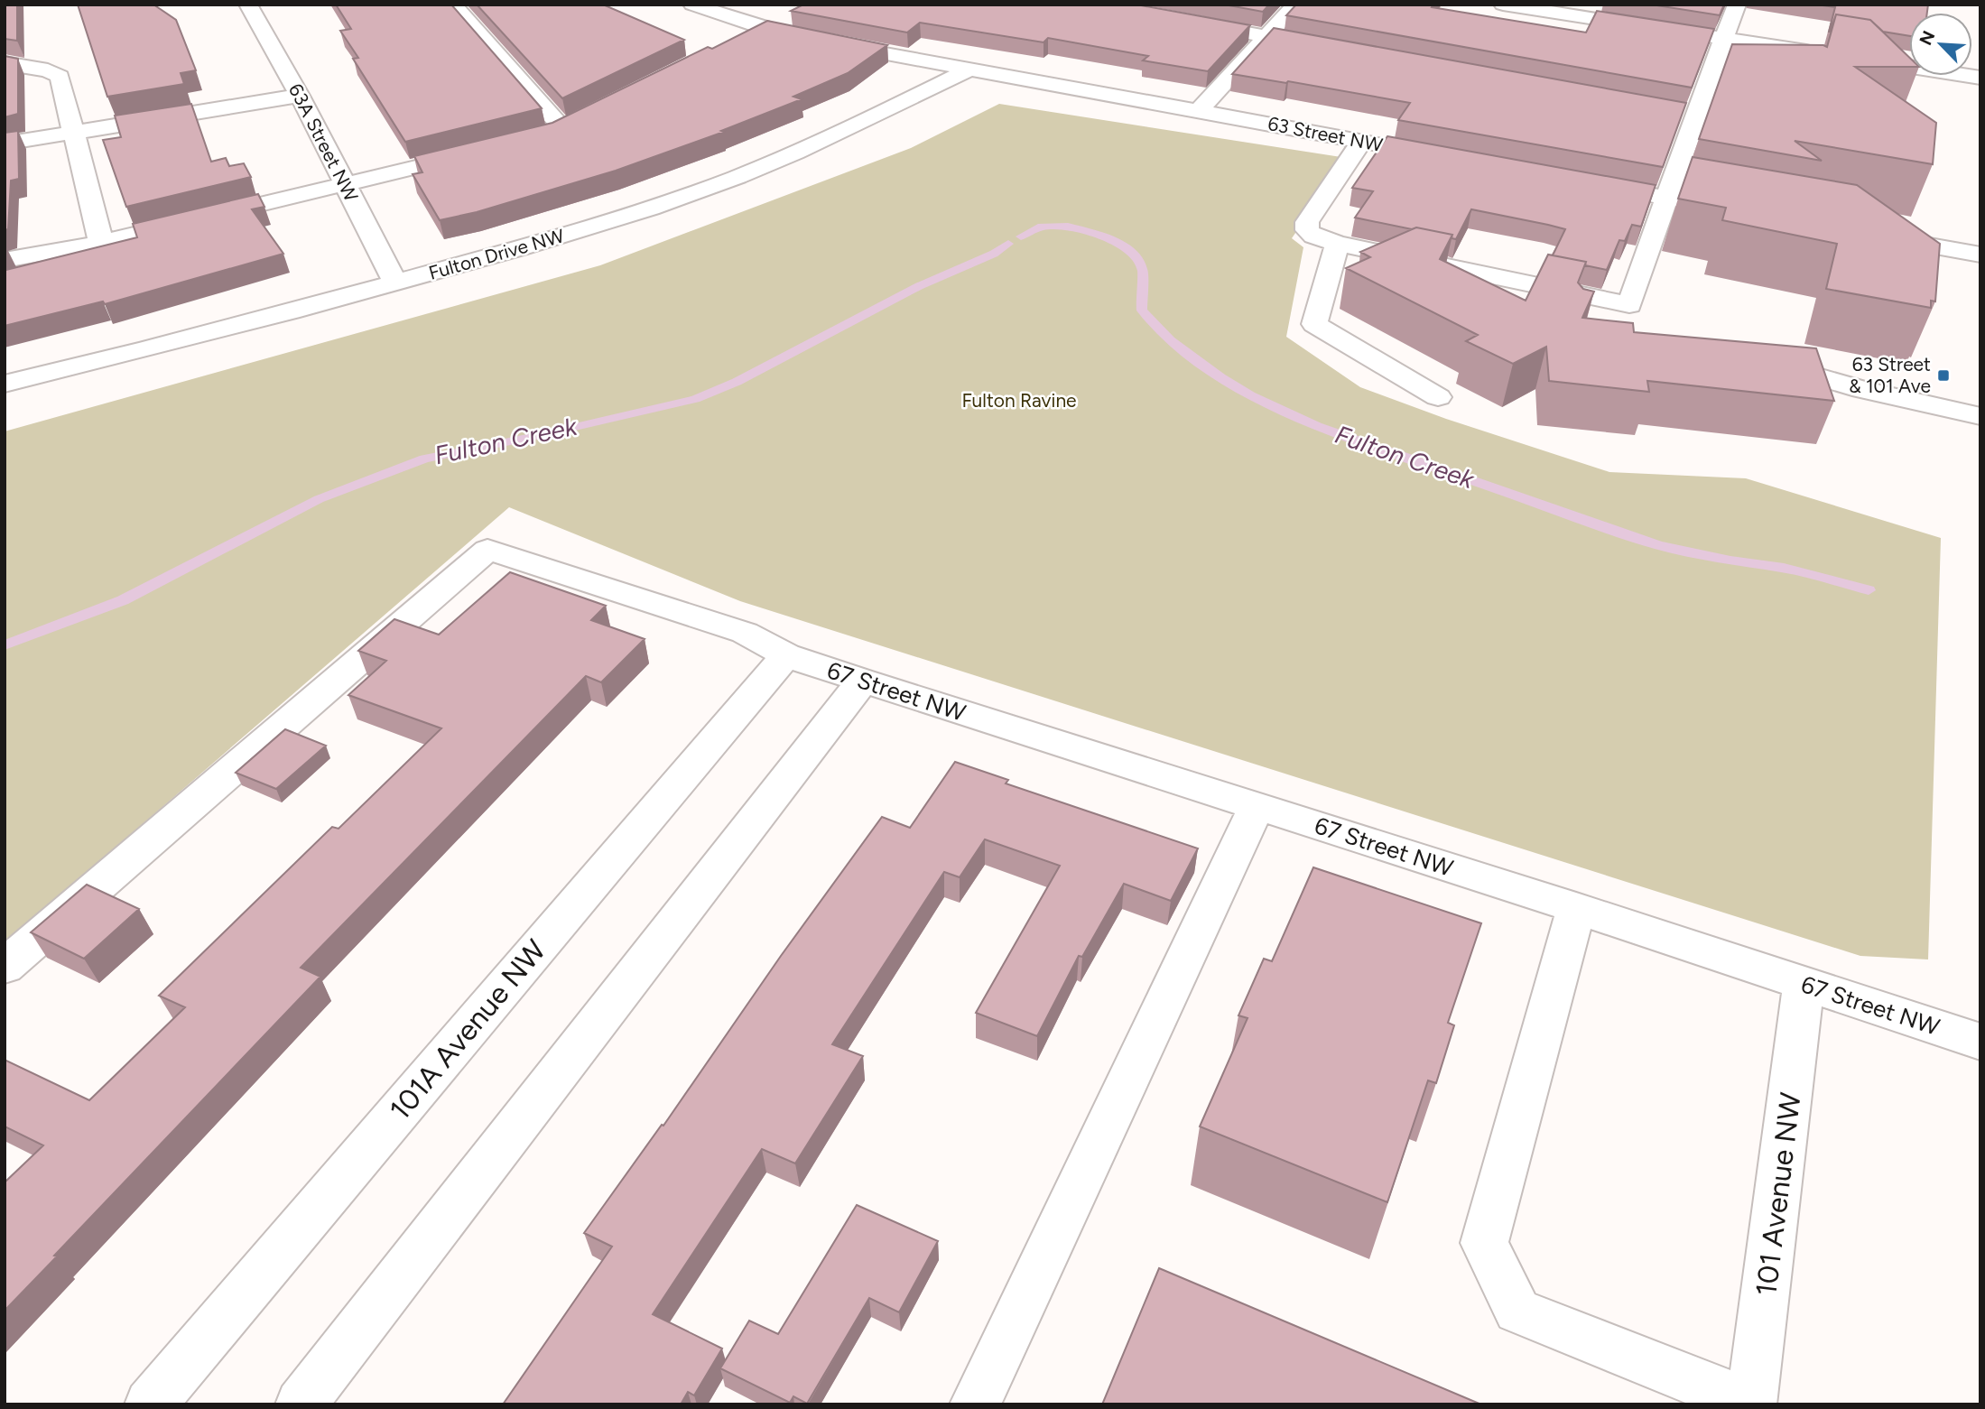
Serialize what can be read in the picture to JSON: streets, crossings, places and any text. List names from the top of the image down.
{
  "streets": {
    "street": [
      "63 Street NW",
      "63A Street NW",
      "Fulton Drive NW",
      "67 Street NW",
      "101A Avenue NW",
      "101 Avenue NW"
    ]
  },
  "crossings": [
    ["63 Street NW", "Fulton Drive NW"],
    ["63A Street NW", "Fulton Drive NW"],
    ["67 Street NW", "101A Avenue NW"],
    ["67 Street NW", "101 Avenue NW"]
  ],
  "water": ["Fulton Creek"],
  "parks": ["Fulton Ravine"],
  "places": {
    "transit": ["63 Street & 101 Ave"]
  },
  "north": "top left"
}
